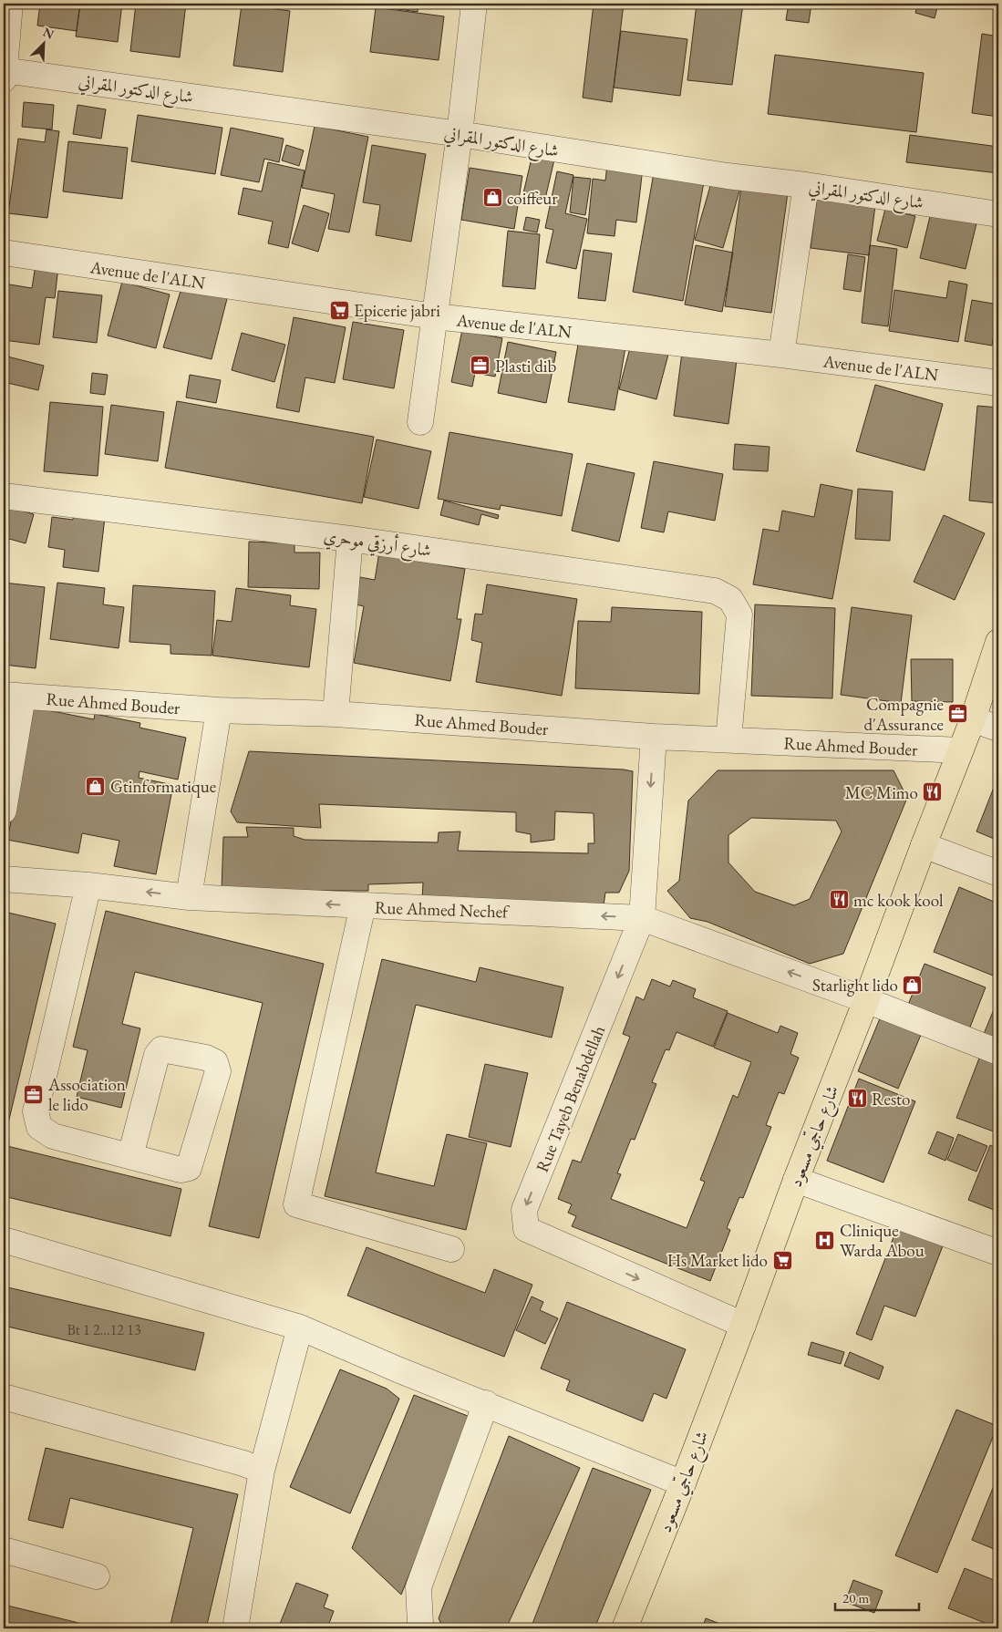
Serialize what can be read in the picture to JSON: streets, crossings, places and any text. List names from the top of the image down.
{
  "streets": {
    "main road": ["شارع حاجّي مسعود"],
    "street": [
      "شارع الدكتور المقراني",
      "Avenue de l'ALN",
      "شارع أرزقي موحري",
      "Rue Ahmed Bouder",
      "Rue Ahmed Nechef",
      "Rue Tayeb Benabdellah"
    ]
  },
  "crossings": [
    ["شارع أرزقي موحري", "Rue Ahmed Bouder"],
    ["Rue Ahmed Bouder", "Rue Tayeb Benabdellah"],
    ["Rue Ahmed Bouder", "شارع حاجّي مسعود"],
    ["Rue Ahmed Nechef", "Rue Tayeb Benabdellah"],
    ["Rue Ahmed Nechef", "شارع حاجّي مسعود"],
    ["Rue Tayeb Benabdellah", "شارع حاجّي مسعود"]
  ],
  "one_way": ["Rue Ahmed Nechef"],
  "places": {
    "shop": ["coiffeur", "Gtinformatique", "Starlight lido"],
    "supermarket": ["Epicerie jabri", "Hs Market lido"],
    "office": ["Plasti dib", "Compagnie d'Assurance", "Association le lido"],
    "restaurant": ["MC Mimo", "mc kook kool", "Resto"],
    "hospital": ["Clinique Warda Abou"]
  },
  "house_numbers": ["Bt 1 2...12 13"],
  "scale_bar": "20 m",
  "north": "top right"
}
